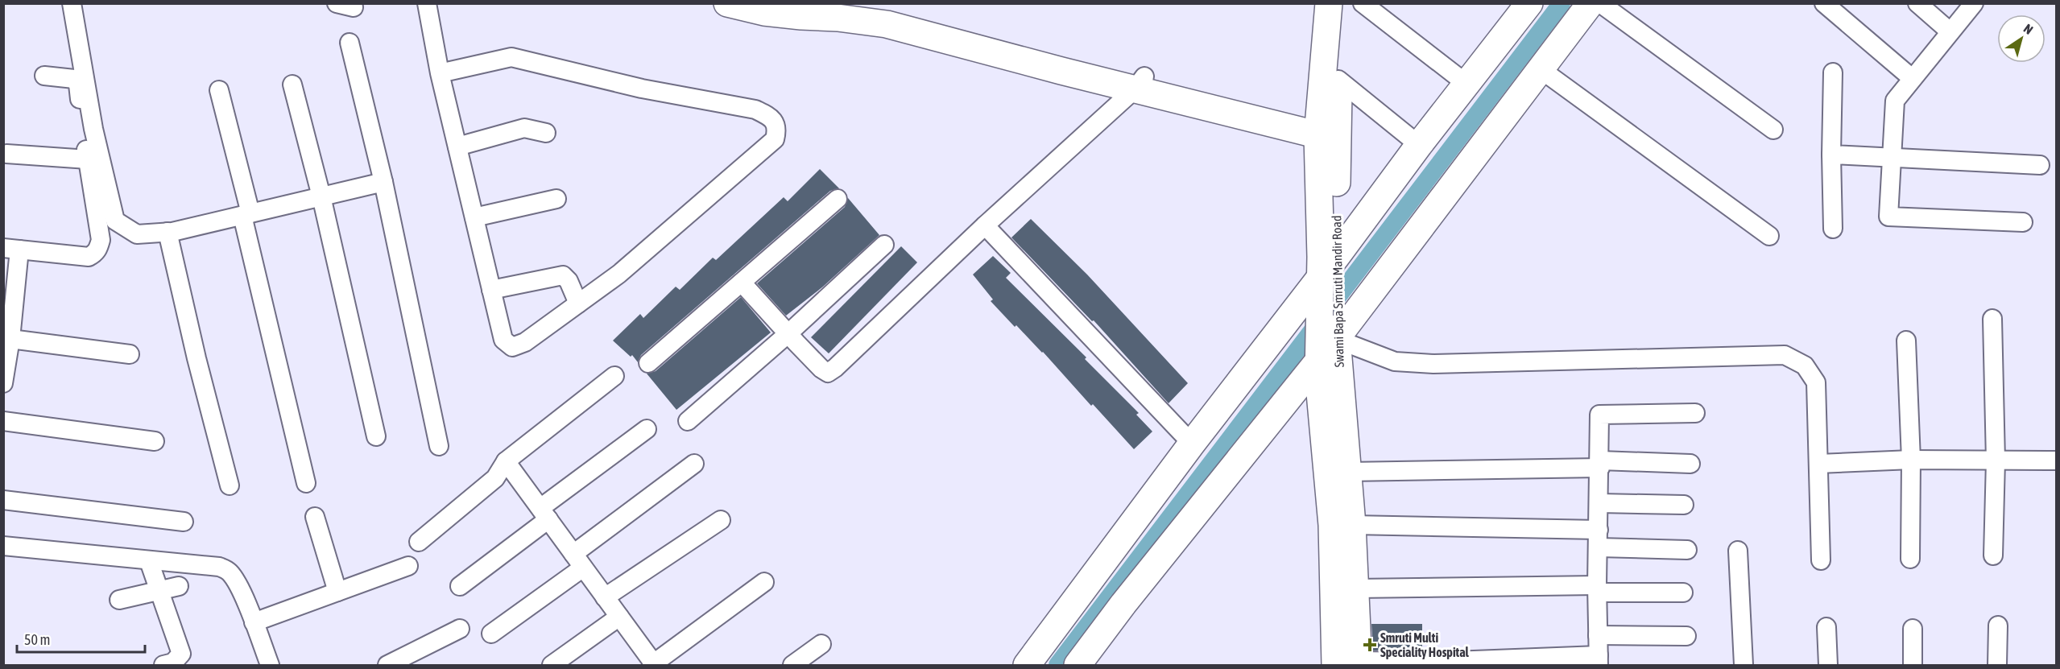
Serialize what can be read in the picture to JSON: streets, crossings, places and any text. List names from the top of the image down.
{
  "streets": {
    "street": ["Swami Bapa Smruti Mandir Road"]
  },
  "places": {
    "health": ["Smruti Multi Speciality Hospital"]
  },
  "scale_bar": "50 m",
  "north": "top right"
}
